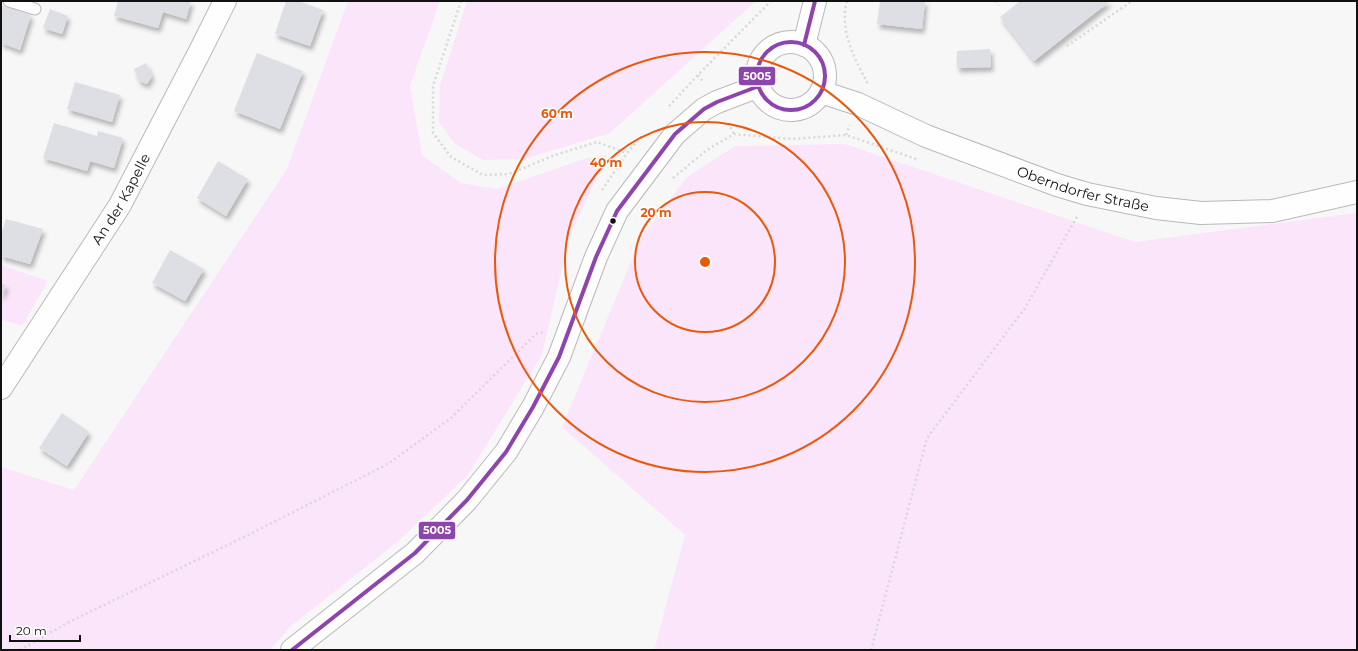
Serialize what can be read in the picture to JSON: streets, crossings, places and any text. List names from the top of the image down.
{
  "streets": {
    "street": ["Oberndorfer Straße", "An der Kapelle"]
  },
  "lines": ["transit line 5005"],
  "scale_bar": "20 m",
  "rings": ["60 m", "40 m", "20 m"]
}
